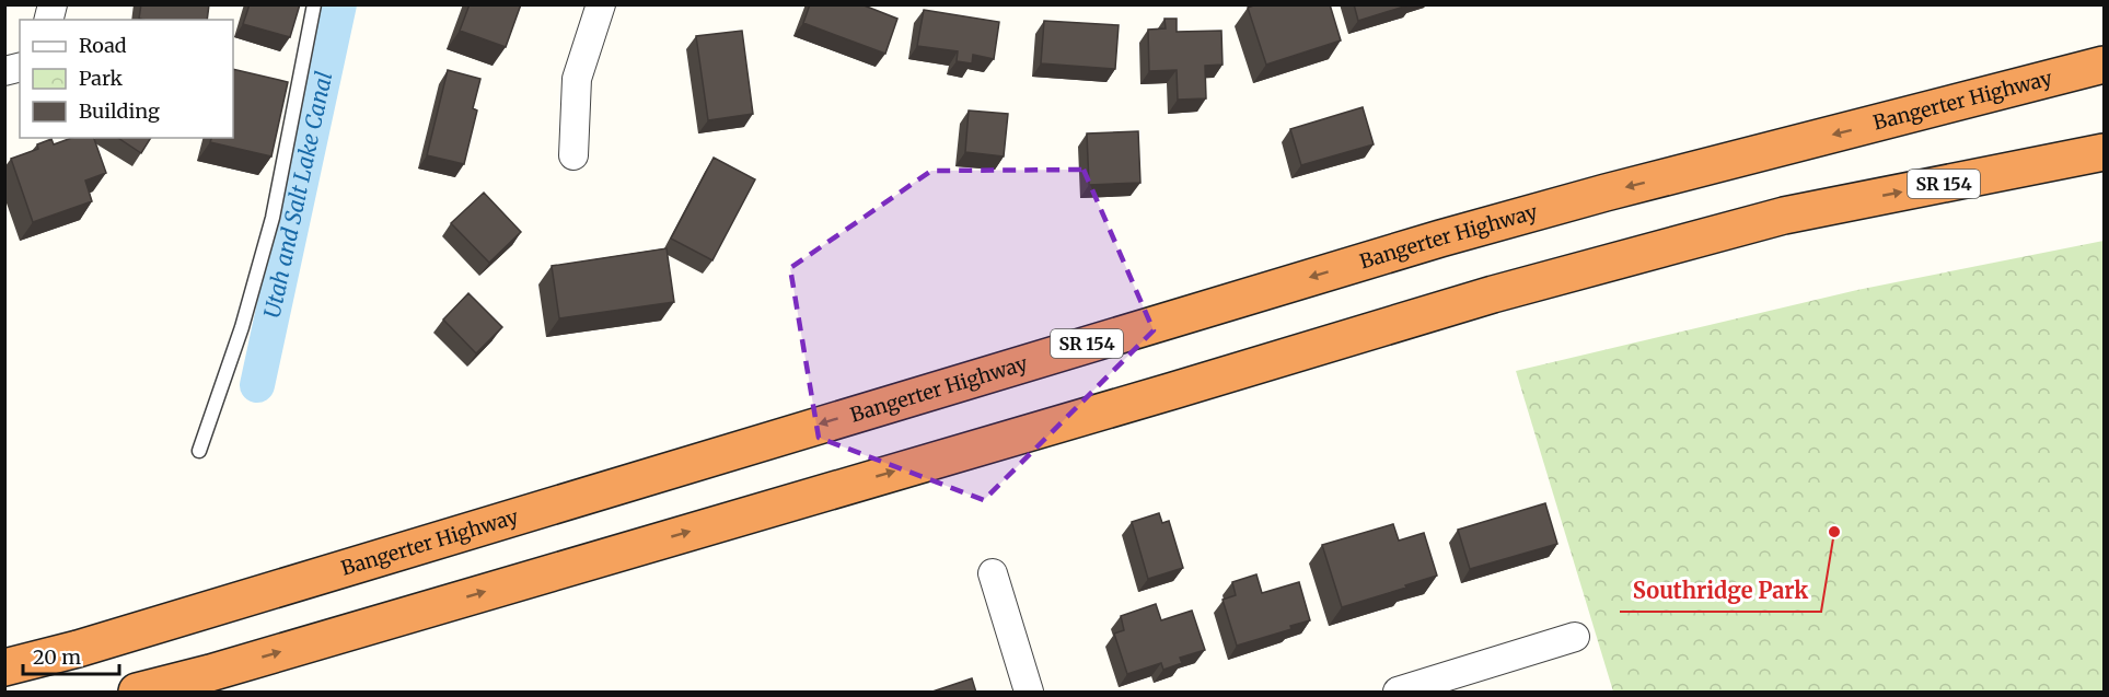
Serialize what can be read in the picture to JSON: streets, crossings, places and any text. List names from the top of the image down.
{
  "streets": {
    "highway": ["Bangerter Highway", "SR 154"]
  },
  "water": ["Utah and Salt Lake Canal"],
  "places": ["Southridge Park"],
  "legend": ["Road", "Park", "Building"],
  "scale_bar": "20 m"
}
